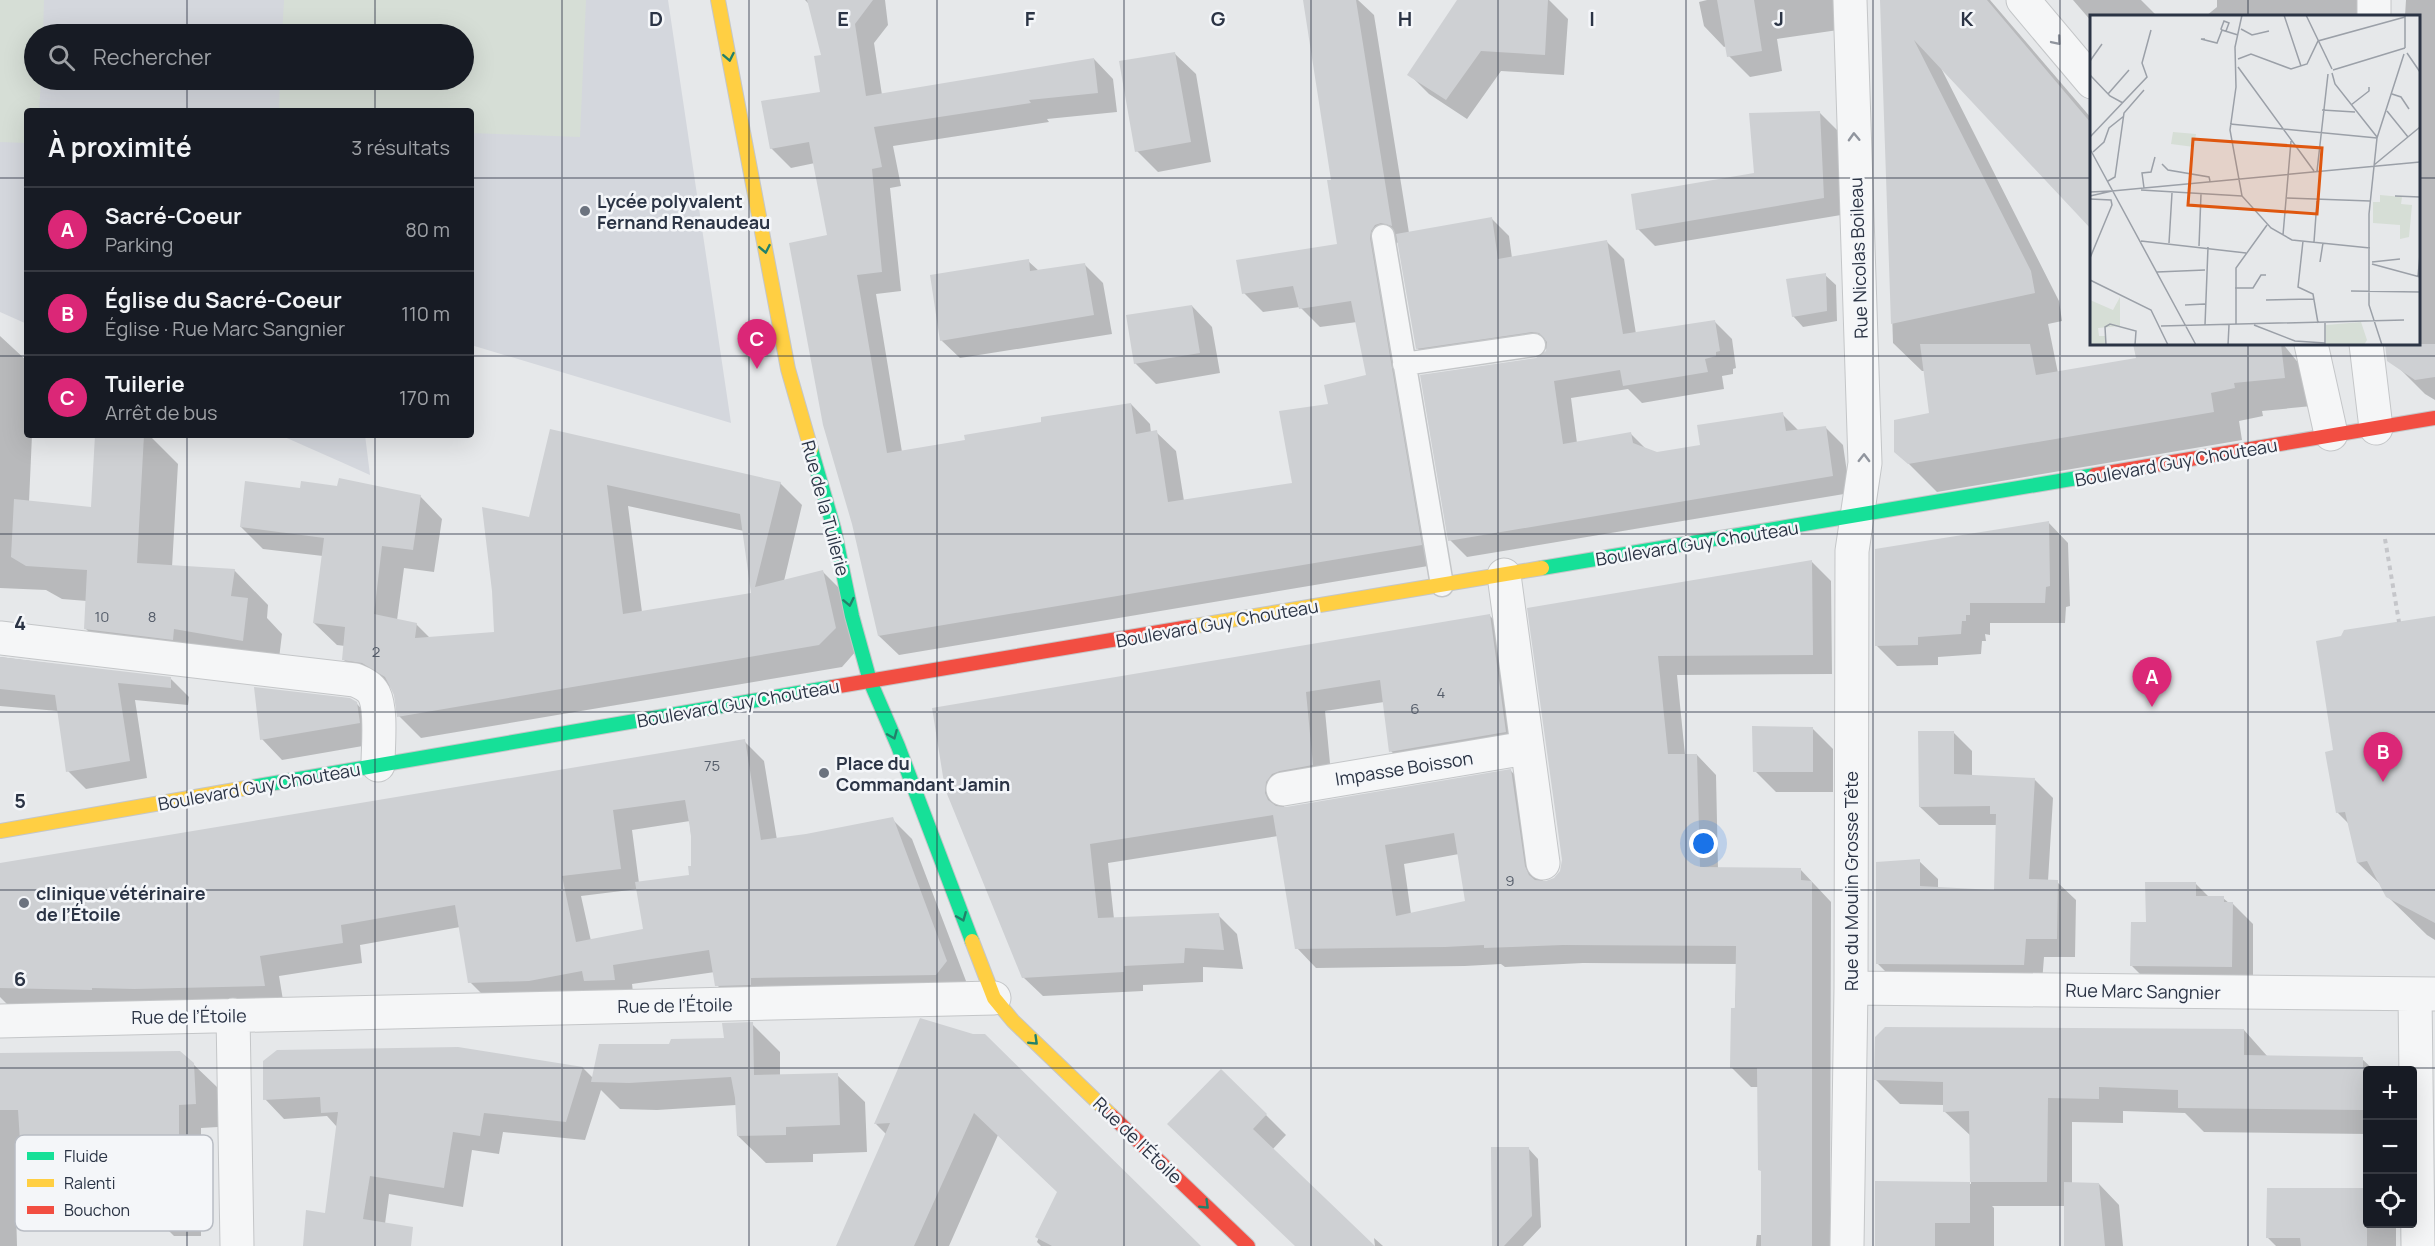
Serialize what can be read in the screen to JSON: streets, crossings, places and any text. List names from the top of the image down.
{
  "streets": {
    "main road": ["Boulevard Guy Chouteau", "Rue de la Tuilerie", "Rue de l’Étoile"],
    "street": [
      "Rue Nicolas Boileau",
      "Impasse Boisson",
      "Rue du Moulin Grosse Tête",
      "Rue Marc Sangnier"
    ]
  },
  "crossings": [
    ["Rue Nicolas Boileau", "Boulevard Guy Chouteau"],
    ["Rue Nicolas Boileau", "Rue du Moulin Grosse Tête"],
    ["Boulevard Guy Chouteau", "Rue de la Tuilerie"],
    ["Boulevard Guy Chouteau", "Rue du Moulin Grosse Tête"],
    ["Rue de la Tuilerie", "Rue de l’Étoile"],
    ["Rue du Moulin Grosse Tête", "Rue Marc Sangnier"]
  ],
  "one_way": ["Rue Nicolas Boileau", "Rue de la Tuilerie"],
  "places": ["Lycée polyvalent Fernand Renaudeau", "Place du Commandant Jamin", "clinique vétérinaire de l’Étoile"],
  "house_numbers": [
    "10",
    "8",
    "2",
    "4",
    "6",
    "75",
    "9"
  ],
  "legend": ["Fluide", "Ralenti", "Bouchon"],
  "page": {
    "search": "Rechercher",
    "heading": ["À proximité", "3 résultats"],
    "list": [
      {
        "mark": "A",
        "name": "Sacré-Coeur",
        "note": "Parking",
        "value": "80 m"
      },
      {
        "mark": "B",
        "name": "Église du Sacré-Coeur",
        "note": "Église · Rue Marc Sangnier",
        "value": "110 m"
      },
      {
        "mark": "C",
        "name": "Tuilerie",
        "note": "Arrêt de bus",
        "value": "170 m"
      }
    ],
    "pins": ["C", "A", "B"],
    "map_buttons": ["+", "−"]
  },
  "grid": {
    "columns": [
      "D",
      "E",
      "F",
      "G",
      "H",
      "I",
      "J",
      "K"
    ],
    "rows": ["4", "5", "6"]
  }
}
